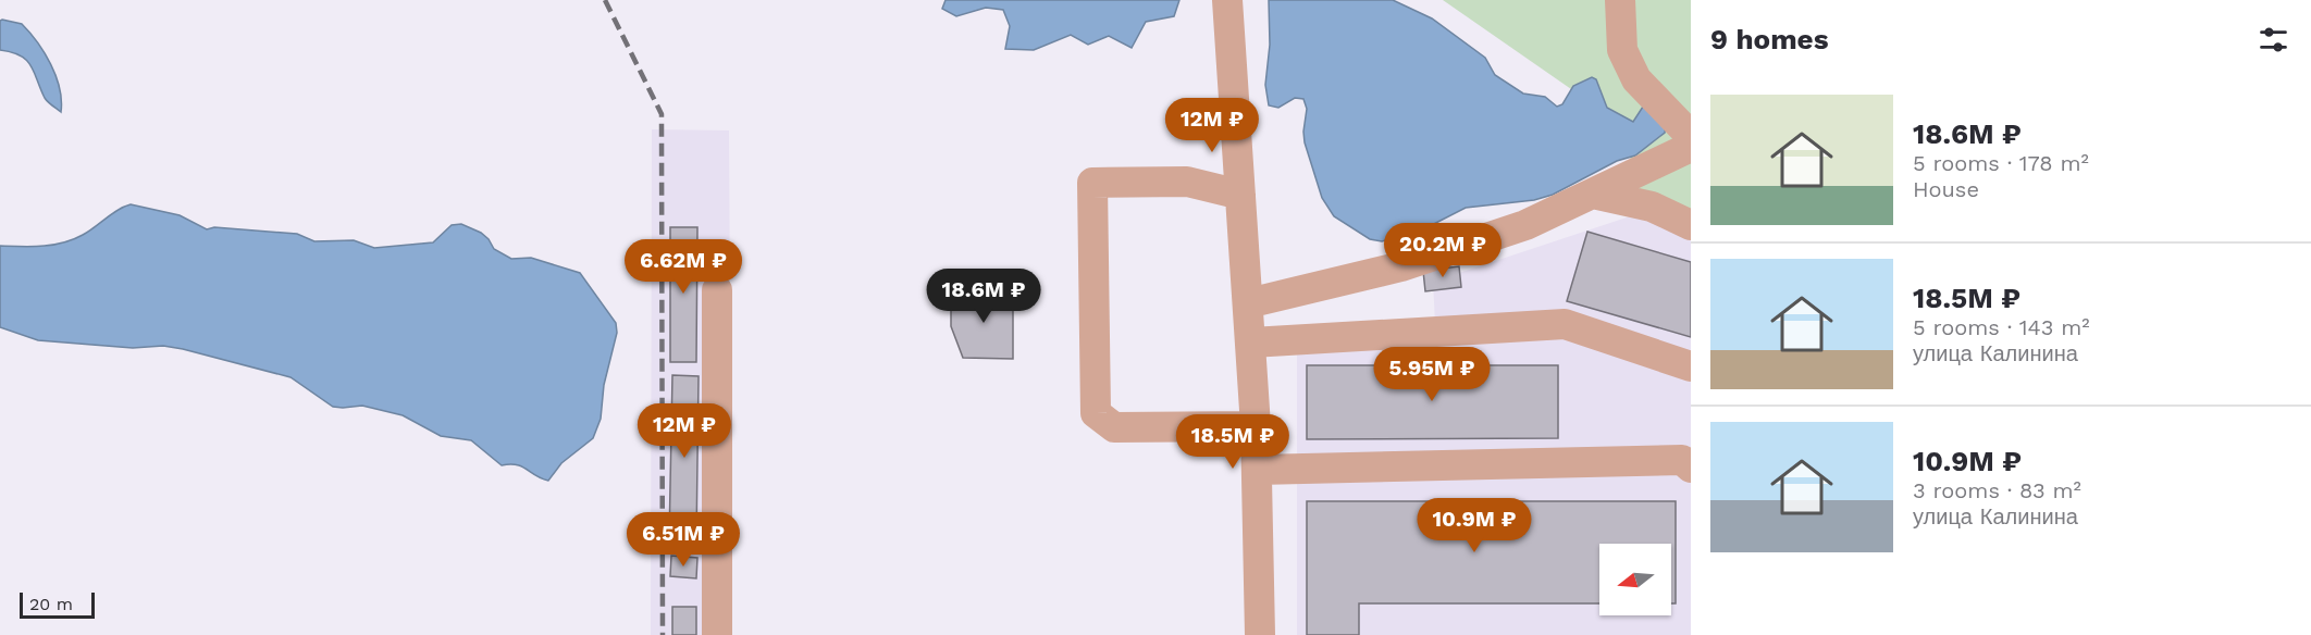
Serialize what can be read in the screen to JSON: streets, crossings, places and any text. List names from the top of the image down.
{
  "scale_bar": "20 m",
  "north": "left",
  "page": {
    "heading": "9 homes",
    "list": [
      {
        "name": "18.6M ₽",
        "note": "5 rooms · 178 m² · House"
      },
      {
        "name": "18.5M ₽",
        "note": "5 rooms · 143 m² · улица Калинина"
      },
      {
        "name": "10.9M ₽",
        "note": "3 rooms · 83 m² · улица Калинина"
      }
    ],
    "price": [
      "12M ₽",
      "20.2M ₽",
      "6.62M ₽",
      "18.6M ₽",
      "5.95M ₽",
      "12M ₽",
      "18.5M ₽",
      "10.9M ₽",
      "6.51M ₽"
    ],
    "scale": "20 m"
  }
}
